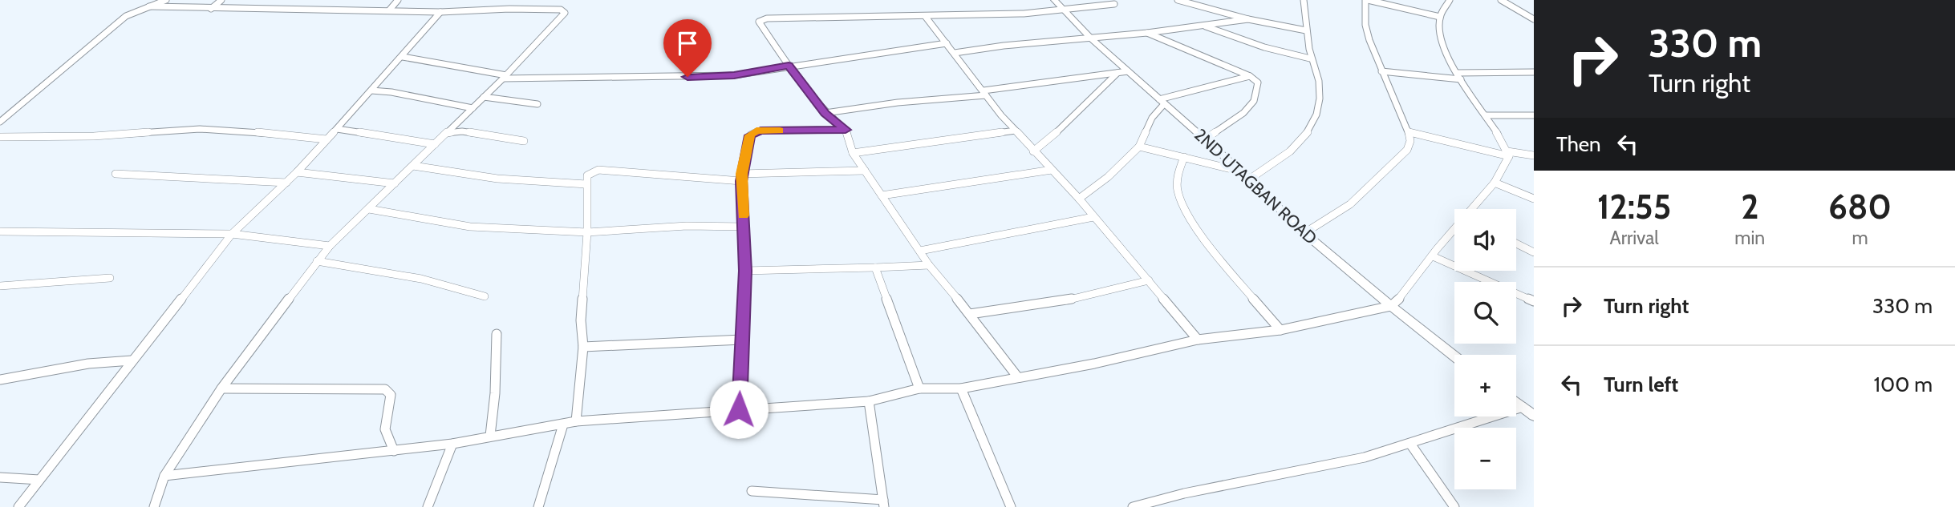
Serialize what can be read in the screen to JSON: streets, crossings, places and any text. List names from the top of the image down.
{
  "streets": {
    "street": ["2ND UTAGBAN ROAD"]
  },
  "page": {
    "turn": ["330 m", "Turn right"],
    "then": "Then",
    "eta": [
      "12:55",
      "Arrival",
      "2",
      "min",
      "680",
      "m"
    ],
    "map_buttons": ["+", "−"],
    "list": [
      {
        "name": "Turn right",
        "value": "330 m"
      },
      {
        "name": "Turn left",
        "value": "100 m"
      }
    ]
  }
}
